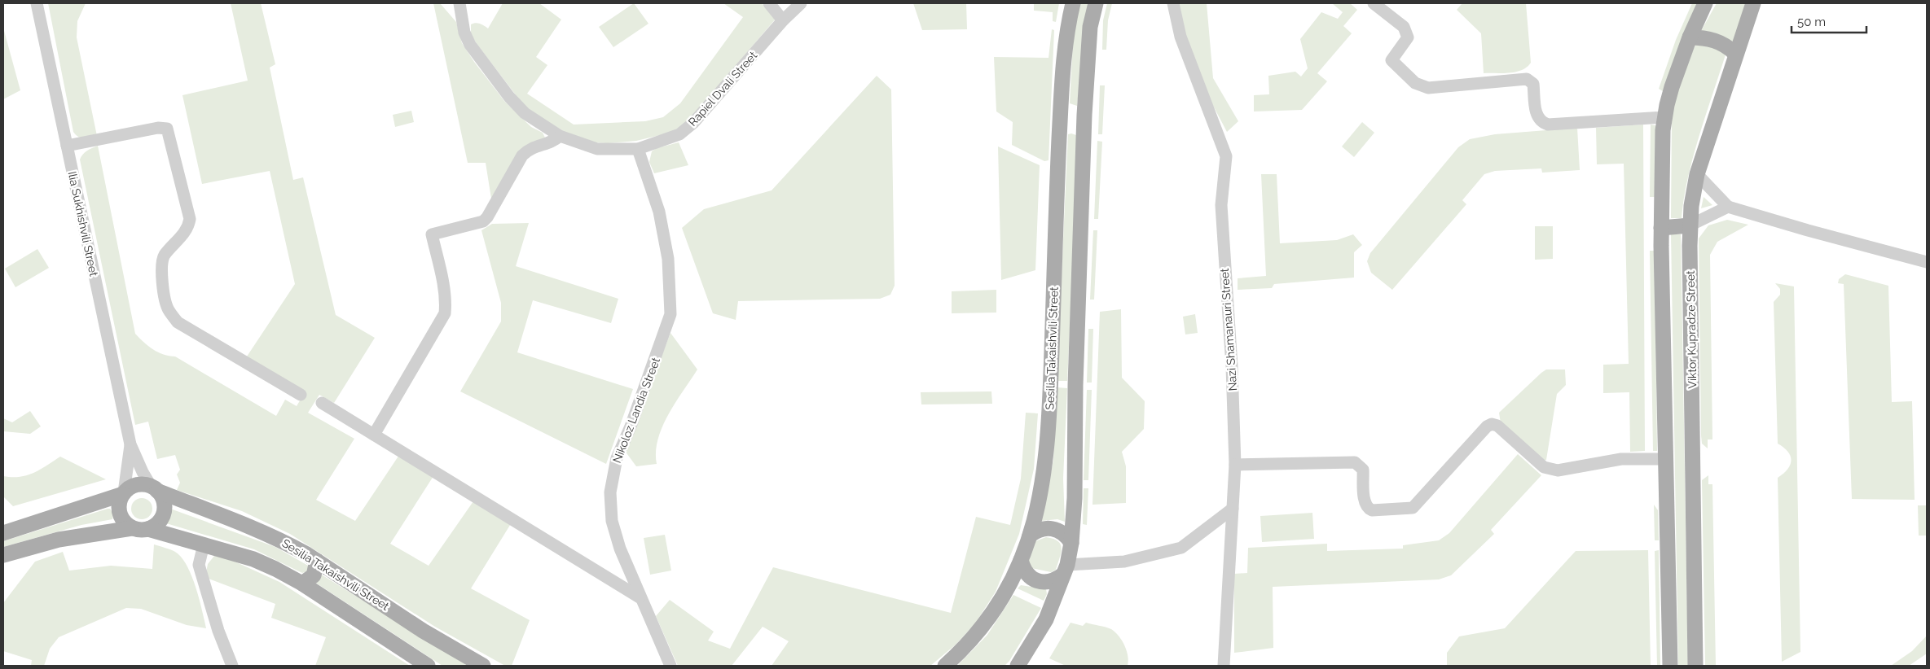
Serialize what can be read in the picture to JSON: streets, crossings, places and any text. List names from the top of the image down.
{
  "streets": {
    "main road": ["Viktor Kupradze Street", "Sesilia Takaishvili Street"],
    "street": [
      "Rapiel Dvali Street",
      "Ilia Sukhishvili Street",
      "Nazi Shamanauri Street",
      "Nikoloz Landia Street"
    ]
  },
  "crossings": [
    ["Rapiel Dvali Street", "Nikoloz Landia Street"],
    ["Ilia Sukhishvili Street", "Sesilia Takaishvili Street"]
  ],
  "scale_bar": "50 m"
}
